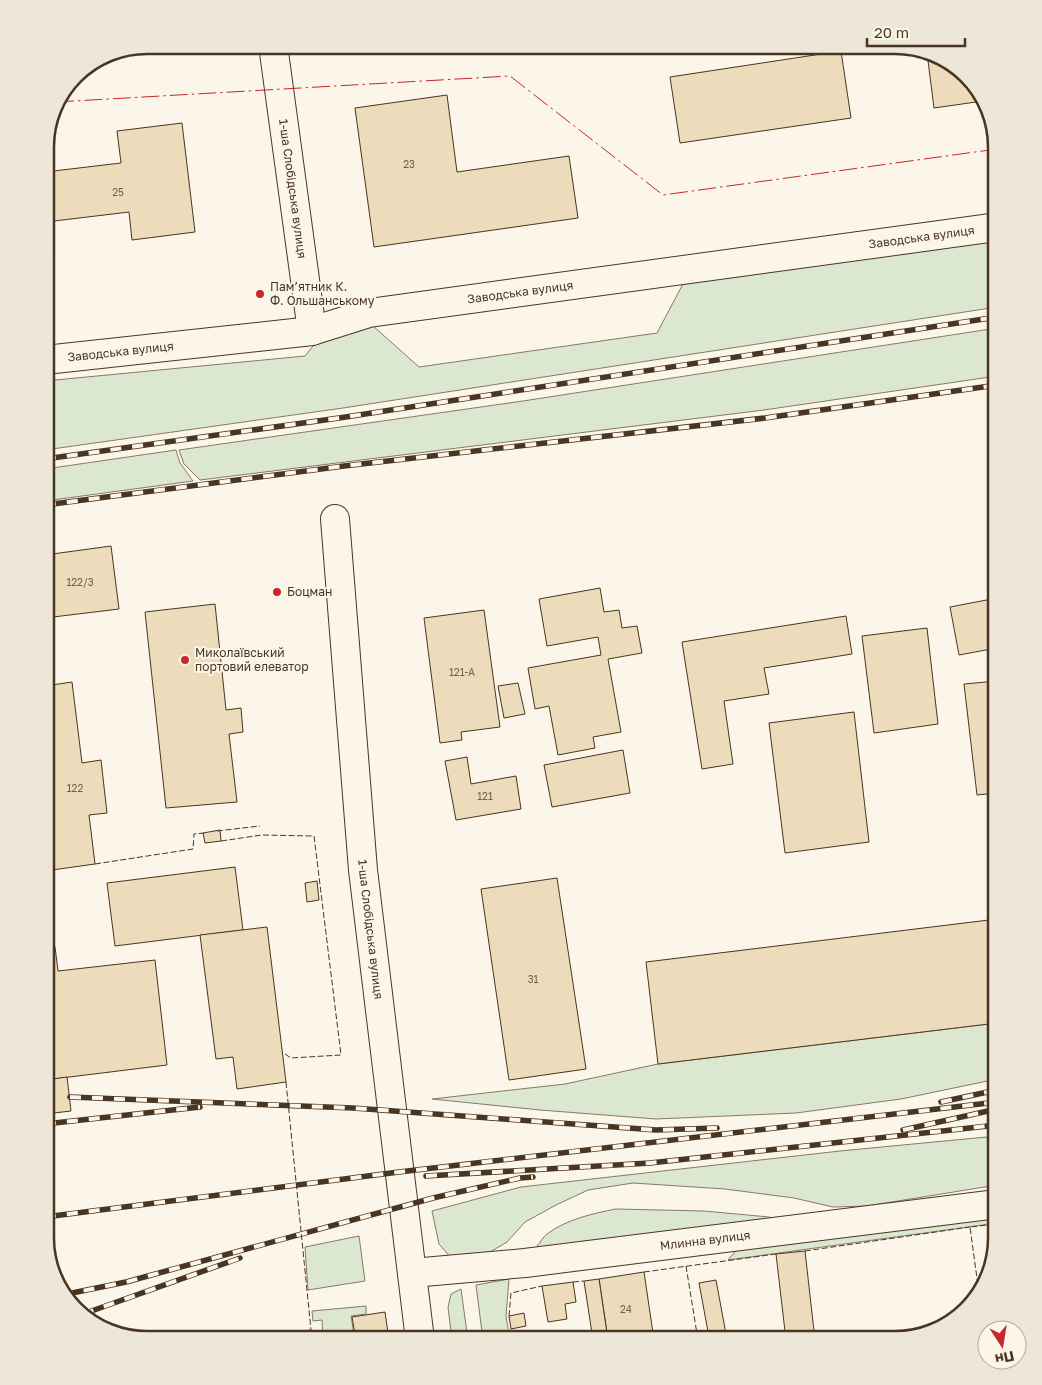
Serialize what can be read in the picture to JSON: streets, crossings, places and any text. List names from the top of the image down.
{
  "streets": {
    "street": ["1-ша Слобідська вулиця", "Заводська вулиця", "Млинна вулиця"]
  },
  "crossings": [
    ["1-ша Слобідська вулиця", "Заводська вулиця"],
    ["1-ша Слобідська вулиця", "Млинна вулиця"]
  ],
  "places": ["Пам’ятник К. Ф. Ольшанському", "Боцман", "Миколаївський портовий елеватор"],
  "house_numbers": [
    "23",
    "25",
    "122/3",
    "121-А",
    "122",
    "121",
    "31",
    "24"
  ],
  "scale_bar": "20 m",
  "north": "bottom"
}
